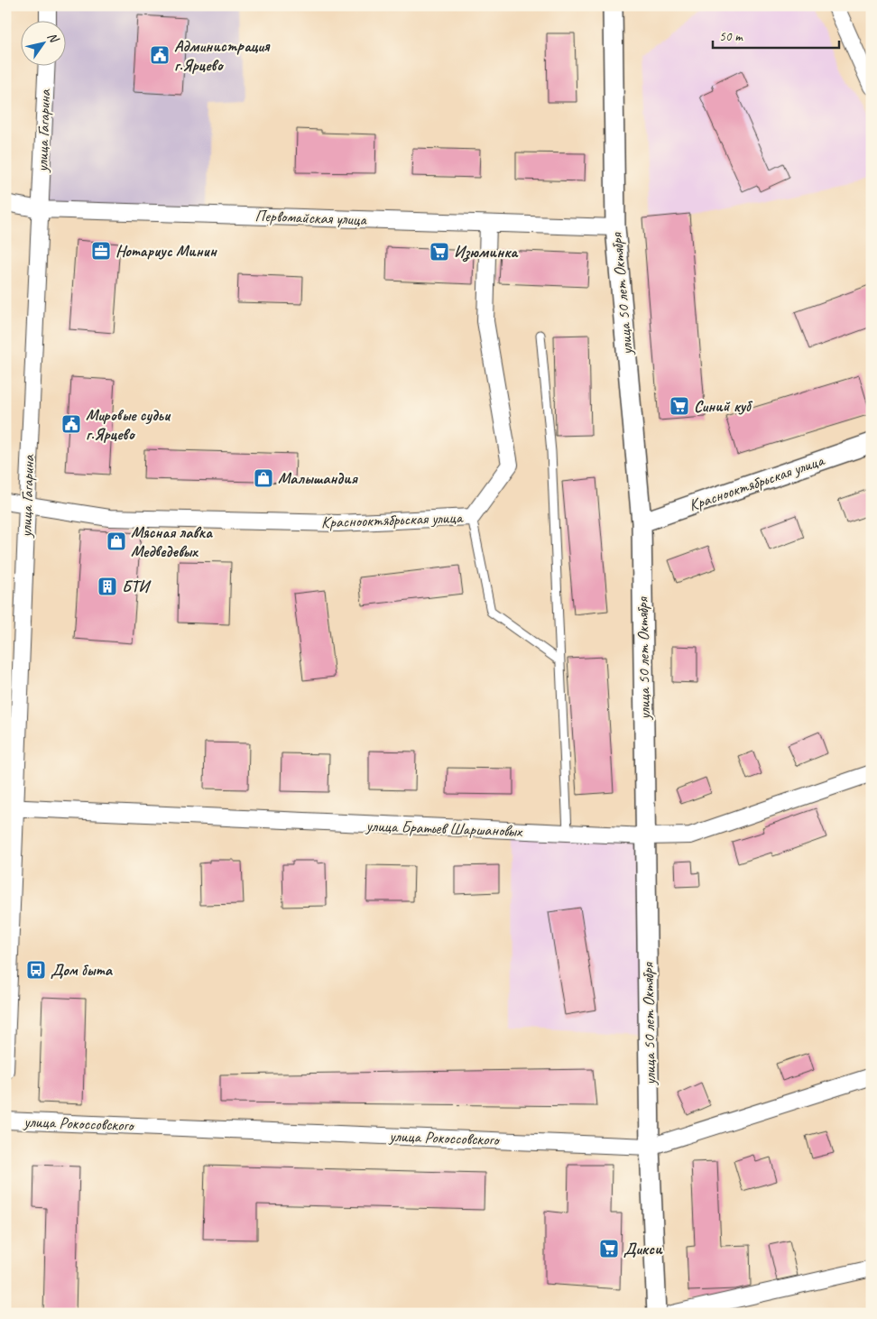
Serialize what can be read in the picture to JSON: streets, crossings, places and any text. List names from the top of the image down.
{
  "streets": {
    "street": [
      "улица Гагарина",
      "Первомайская улица",
      "улица 50 лет Октября",
      "Краснооктябрьская улица",
      "улица Братьев Шаршановых",
      "улица Рокоссовского"
    ]
  },
  "crossings": [
    ["улица Гагарина", "Первомайская улица"],
    ["улица Гагарина", "Краснооктябрьская улица"],
    ["улица Гагарина", "улица Братьев Шаршановых"],
    ["Первомайская улица", "улица 50 лет Октября"],
    ["Первомайская улица", "Краснооктябрьская улица"],
    ["улица 50 лет Октября", "Краснооктябрьская улица"],
    ["улица 50 лет Октября", "улица Братьев Шаршановых"],
    ["улица 50 лет Октября", "улица Рокоссовского"]
  ],
  "places": {
    "public building": ["Администрация г.Ярцево", "Мировые судьи г.Ярцево"],
    "office": ["Нотариус Минин"],
    "supermarket": ["Изюминка", "Синий куб", "Дикси"],
    "shop": ["Малышандия", "Мясная лавка Медведевых"],
    "building": ["БТИ"],
    "bus stop": ["Дом быта"]
  },
  "scale_bar": "50 m",
  "north": "top right"
}
